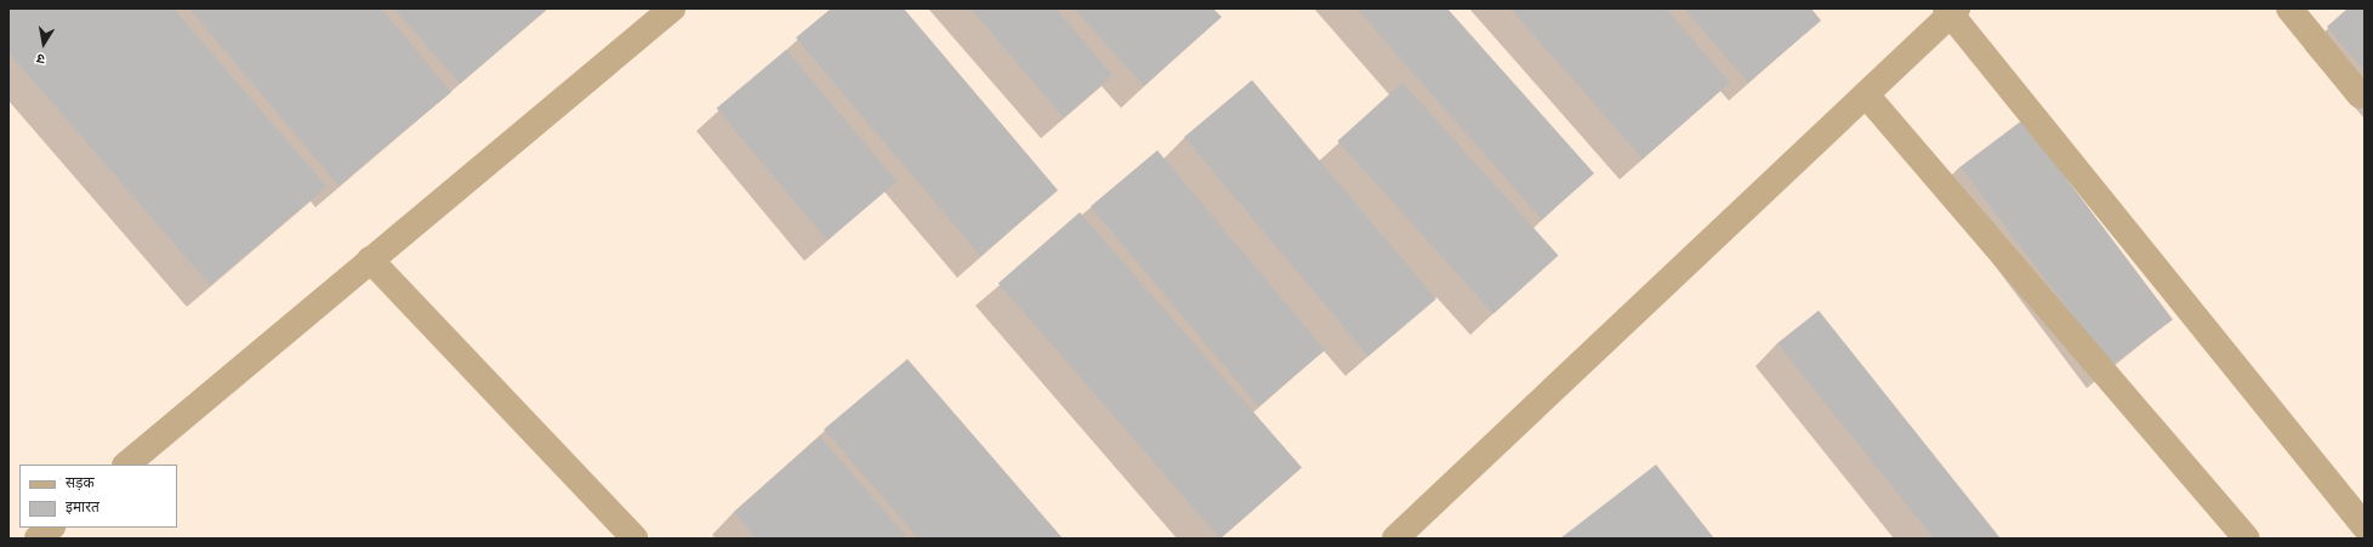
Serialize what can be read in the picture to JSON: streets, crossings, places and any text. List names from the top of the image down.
{
  "legend": ["सड़क", "इमारत"],
  "north": "bottom"
}
